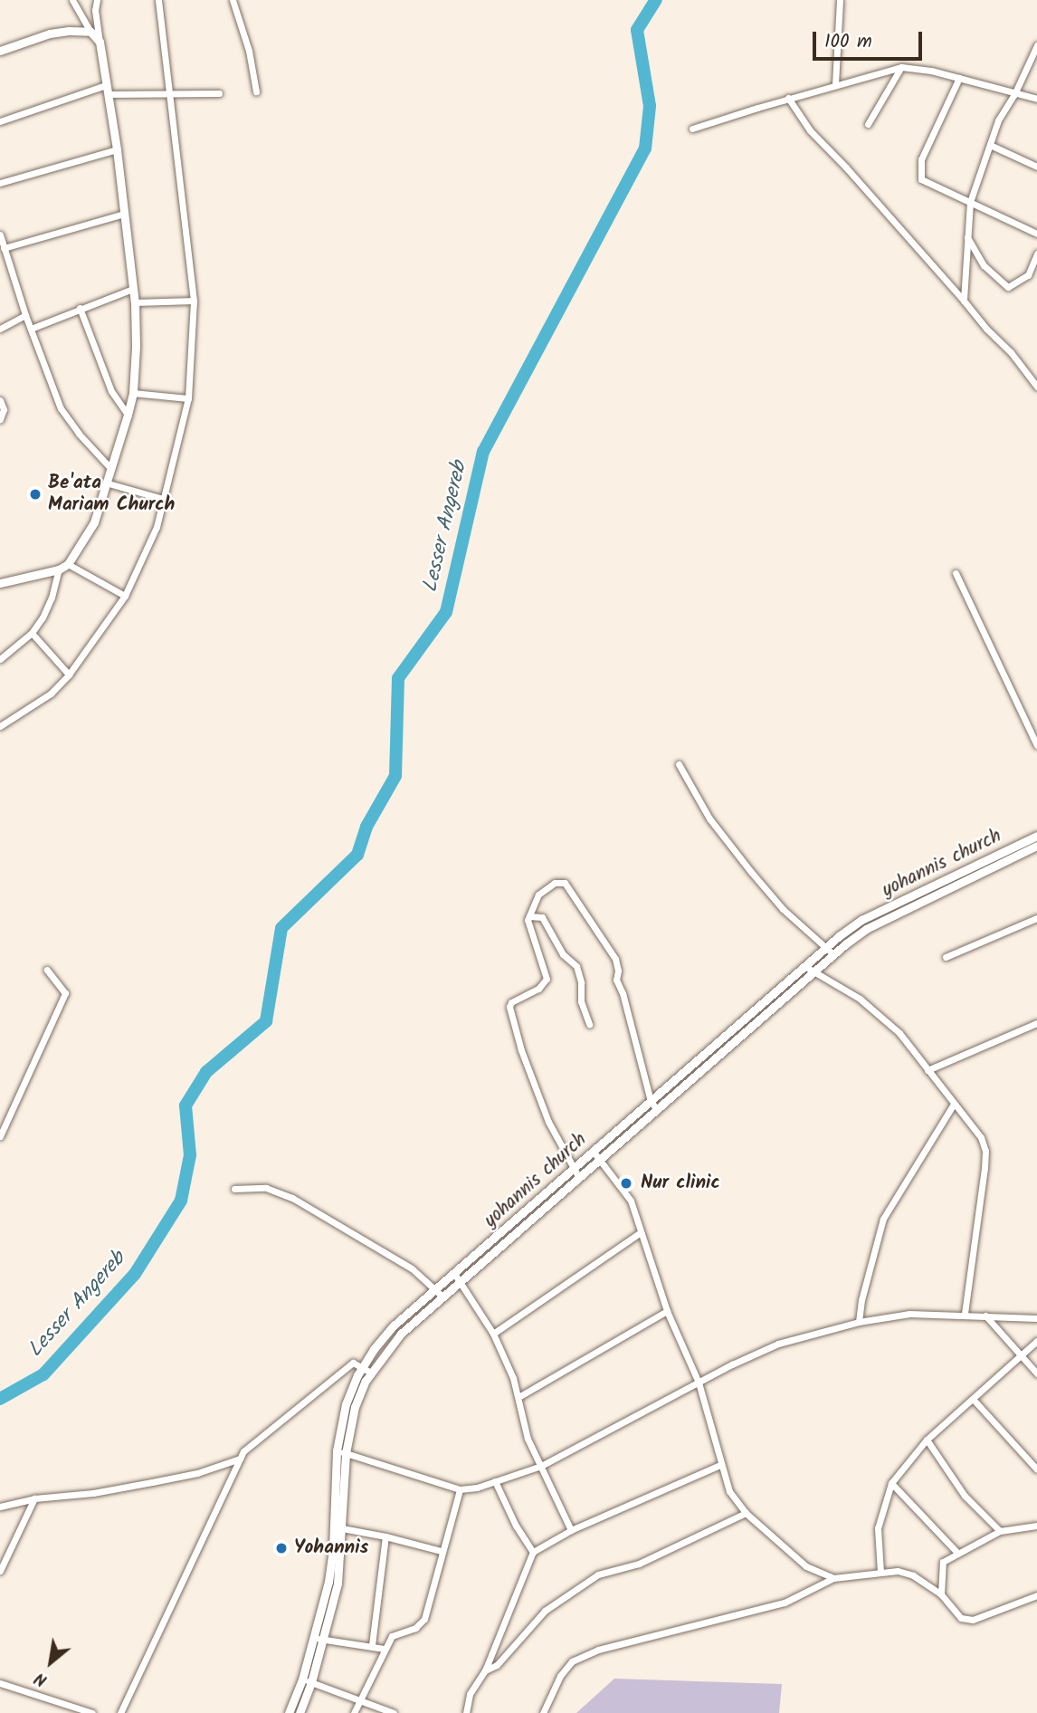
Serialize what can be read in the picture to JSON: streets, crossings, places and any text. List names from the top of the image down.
{
  "streets": {
    "street": ["yohannis church"]
  },
  "water": ["Lesser Angereb"],
  "places": ["Be'ata Mariam Church", "Nur clinic", "Yohannis"],
  "scale_bar": "100 m",
  "north": "bottom left"
}
